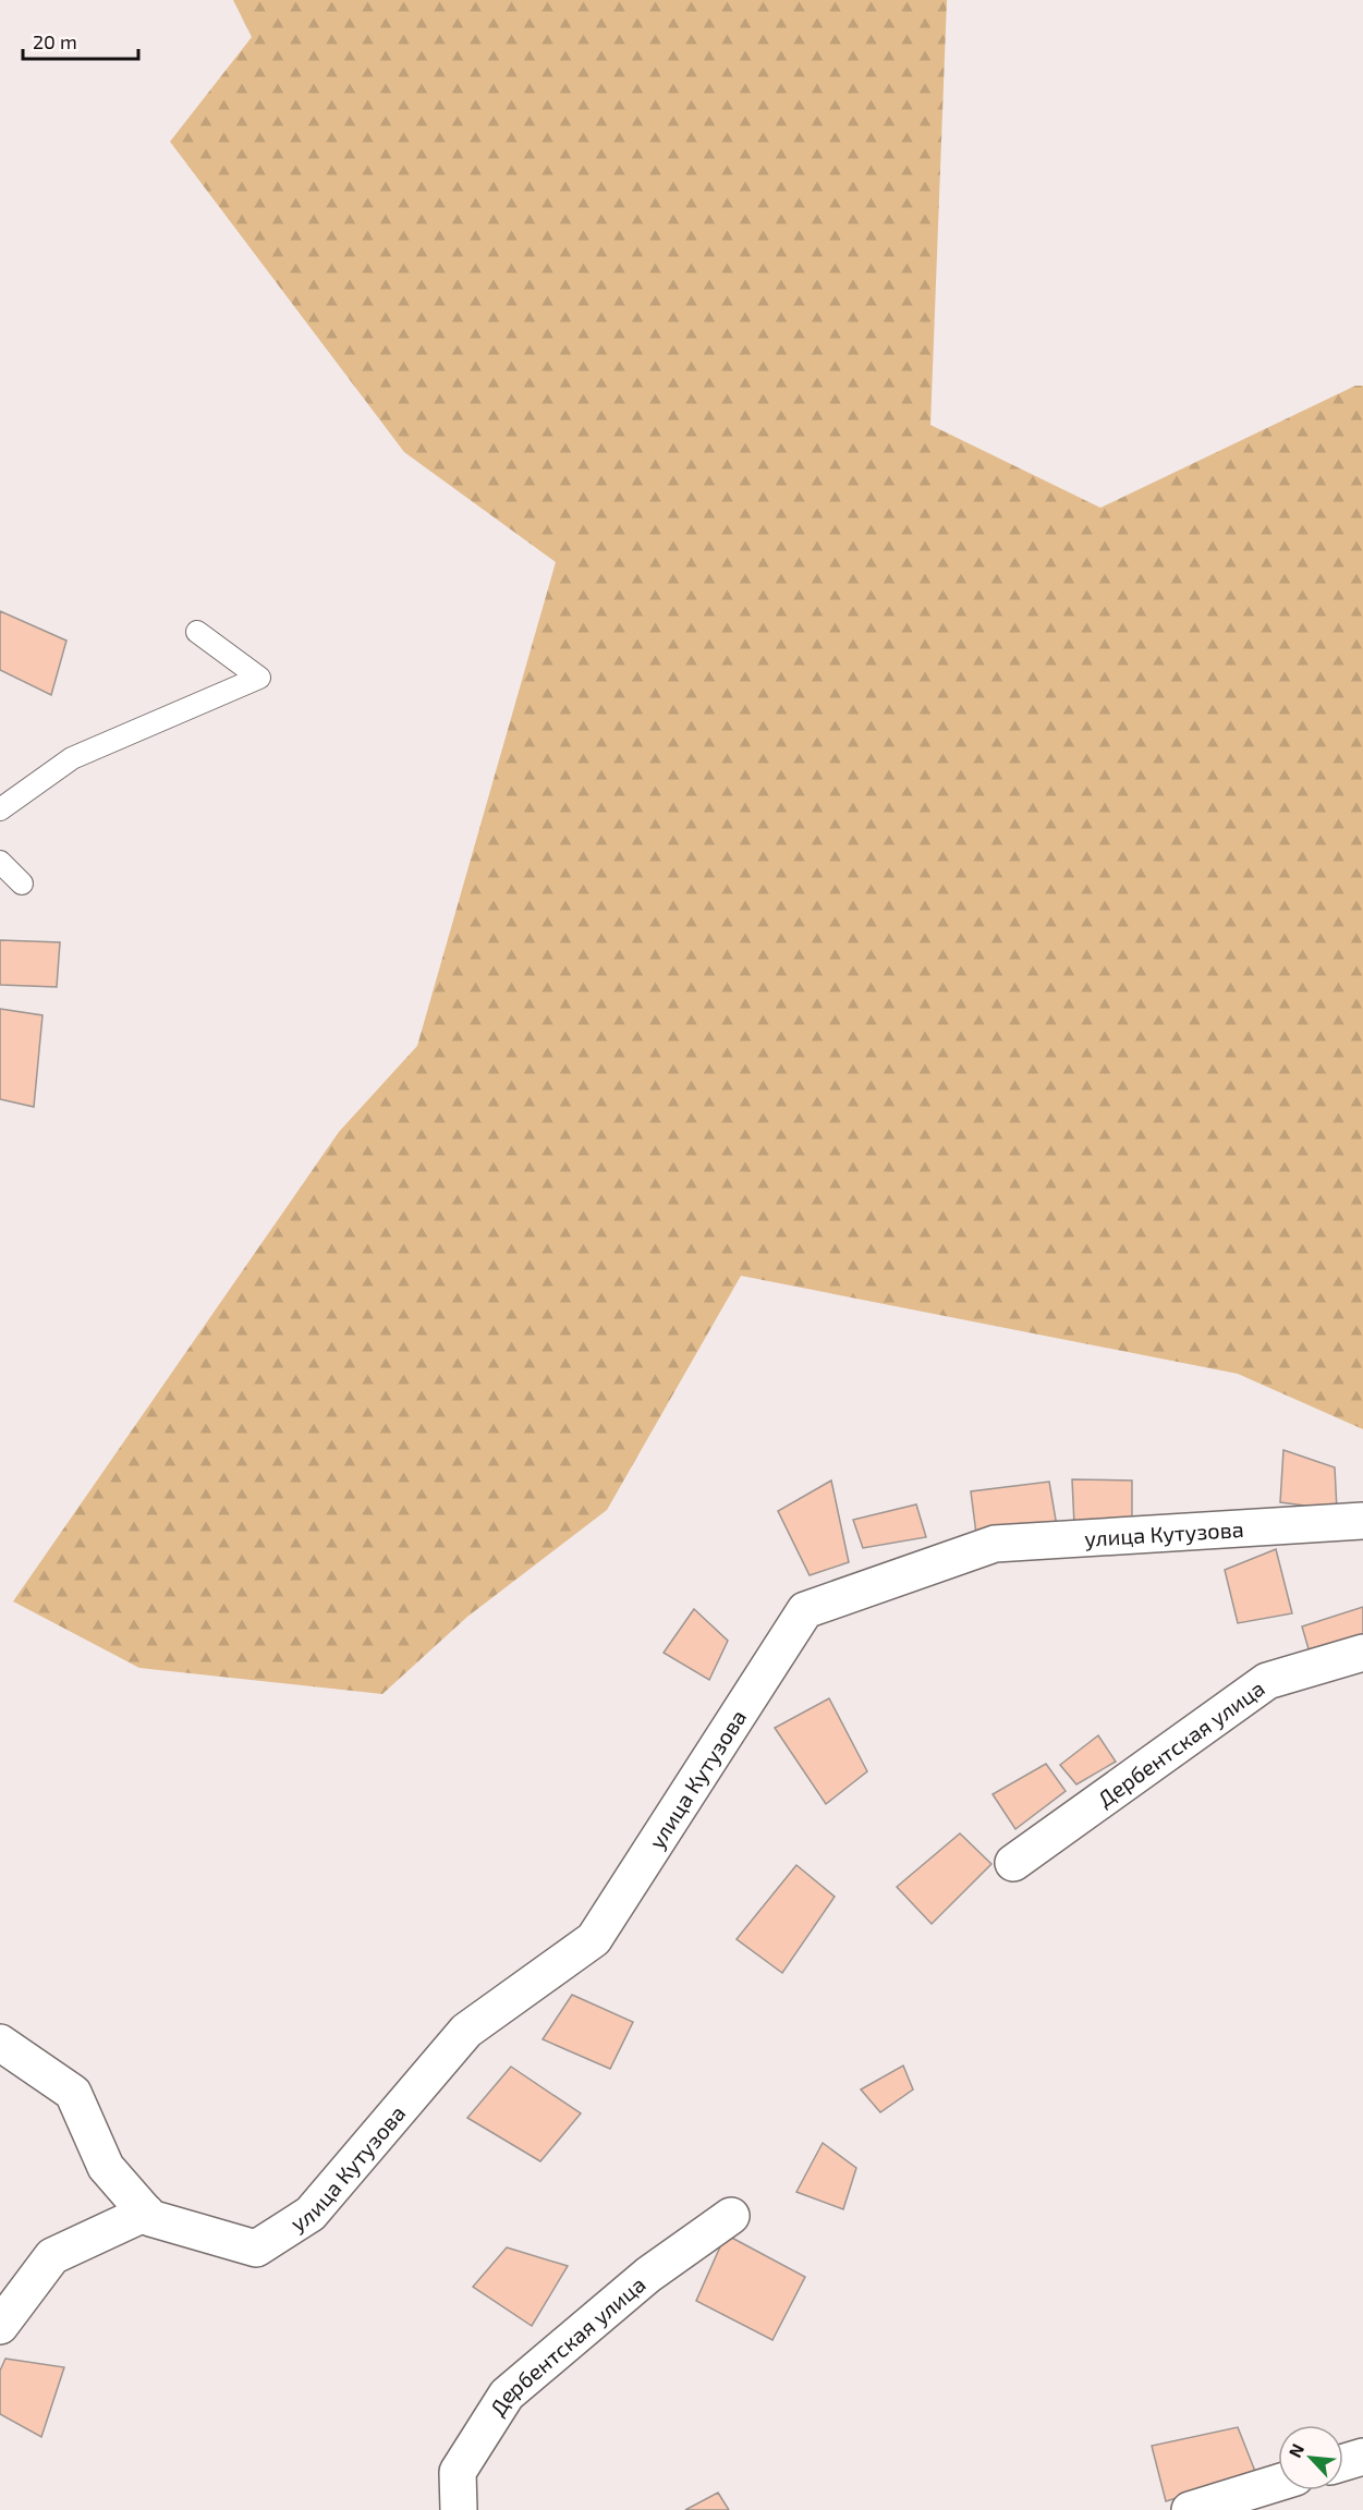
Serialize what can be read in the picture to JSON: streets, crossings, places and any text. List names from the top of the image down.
{
  "streets": {
    "street": ["улица Кутузова", "Дербентская улица"]
  },
  "scale_bar": "20 m",
  "north": "top left"
}
